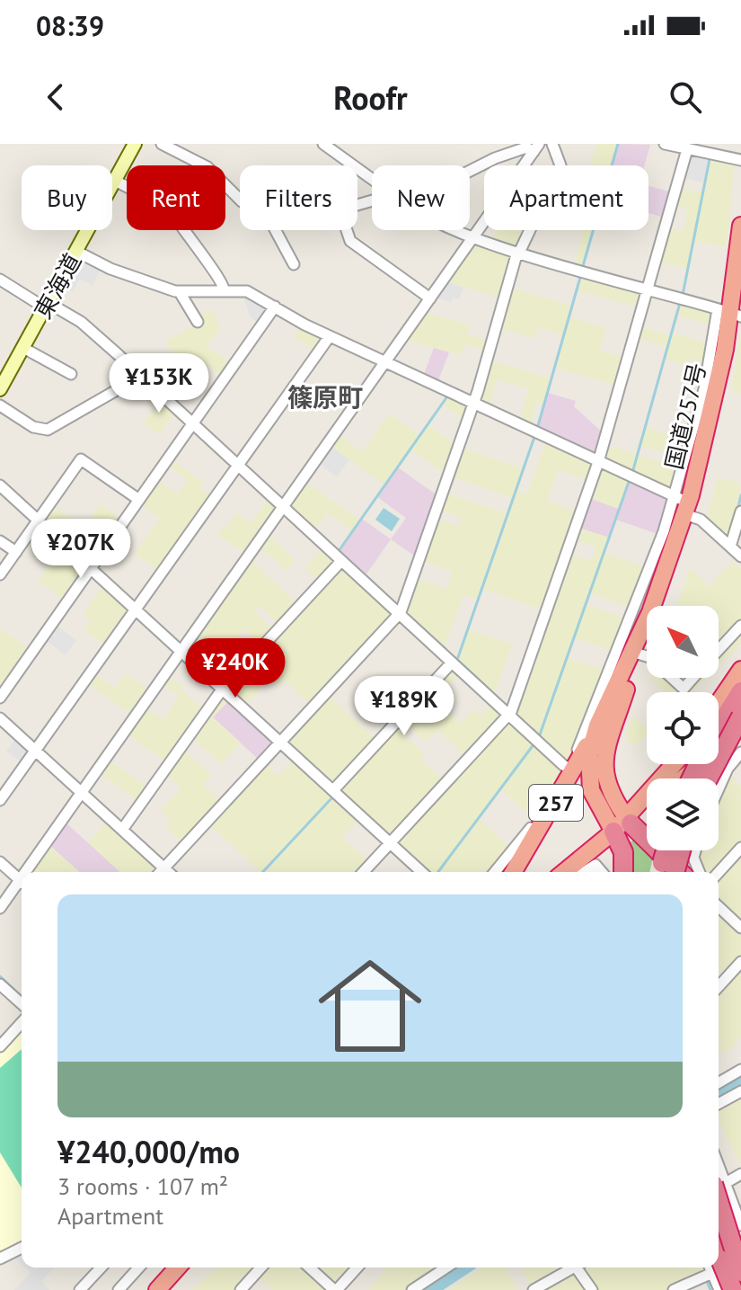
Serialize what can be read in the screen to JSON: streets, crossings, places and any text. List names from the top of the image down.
{
  "streets": {
    "highway": ["国道257号", "257"],
    "main road": ["東海道"]
  },
  "crossings": [
    ["国道257号", "257"]
  ],
  "districts": ["篠原町"],
  "north": "top left",
  "page": {
    "status": "08:39",
    "header": "Roofr",
    "chip": [
      "Buy",
      "Rent",
      "Filters",
      "New",
      "Apartment"
    ],
    "price": [
      "¥153K",
      "¥207K",
      "¥240K",
      "¥189K"
    ],
    "list": [
      {
        "name": "¥240,000/mo",
        "note": "3 rooms · 107 m² · Apartment"
      }
    ]
  }
}
